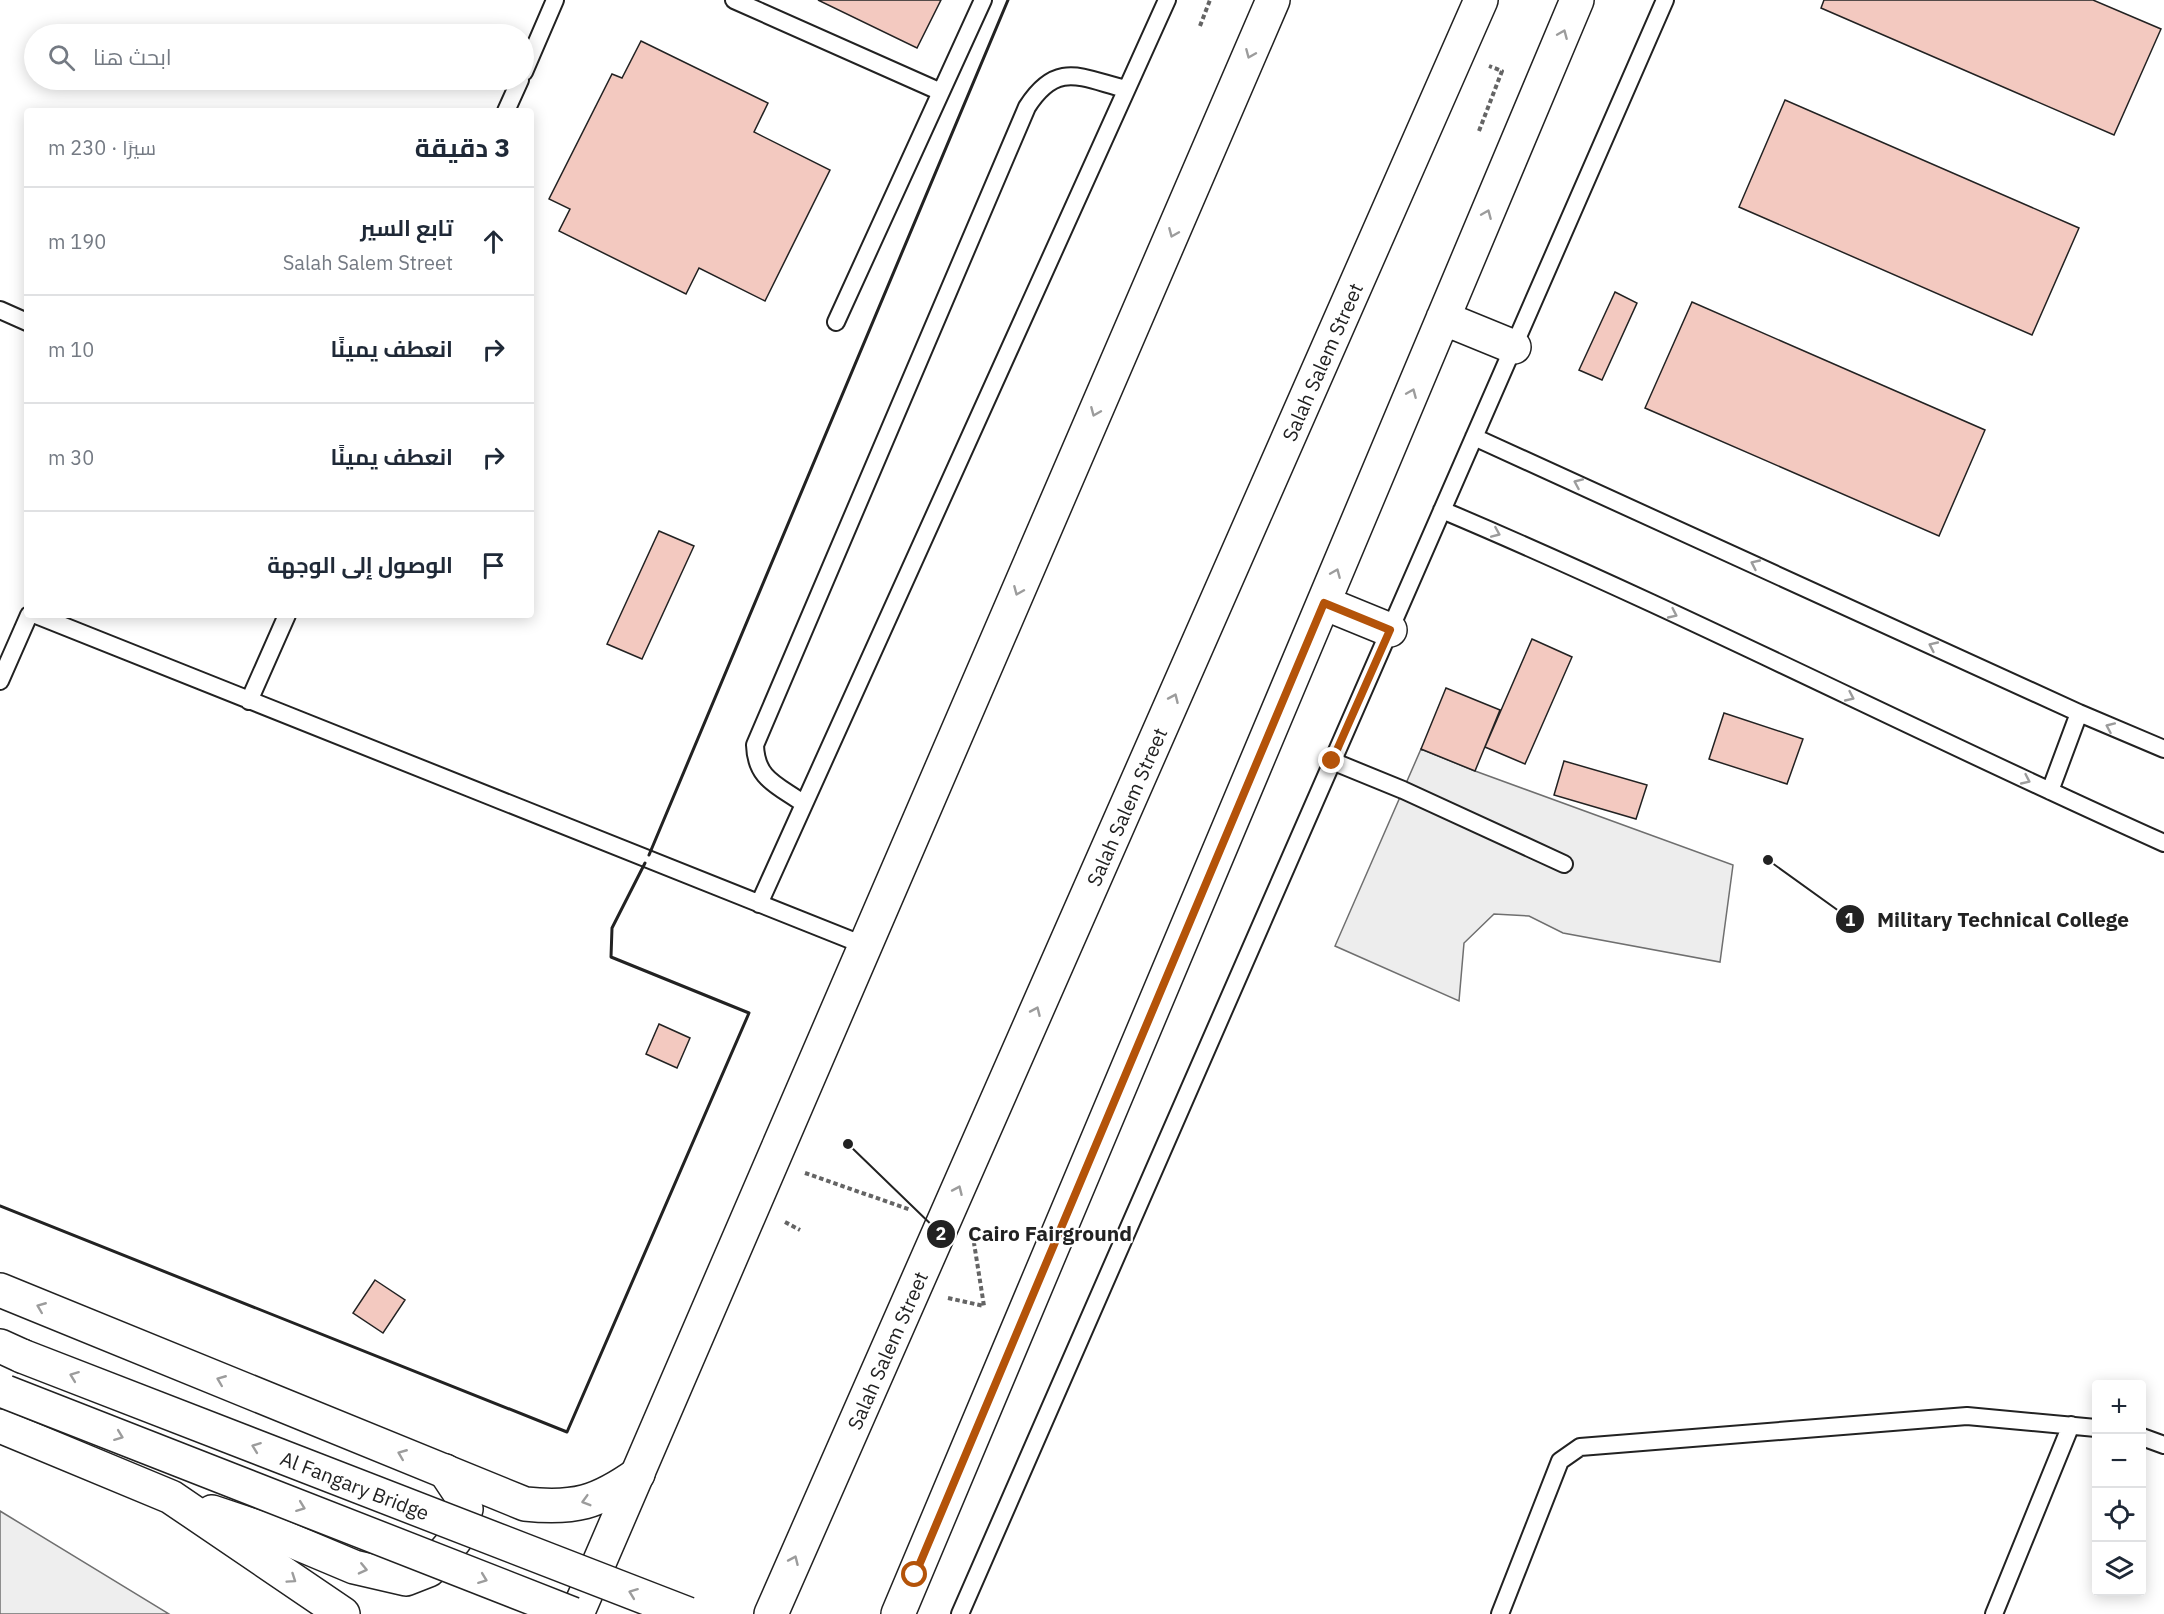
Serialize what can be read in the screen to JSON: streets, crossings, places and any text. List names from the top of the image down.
{
  "streets": {
    "main road": ["Salah Salem Street", "Al Fangary Bridge"]
  },
  "places": ["Military Technical College", "Cairo Fairground"],
  "page": {
    "search": "ابحث هنا",
    "heading": ["3 دقيقة", "سيرًا · 230 m"],
    "list": [
      ["تابع السير", "Salah Salem Street", "190 m"],
      ["انعطف يمينًا", "10 m"],
      ["انعطف يمينًا", "30 m"],
      "الوصول إلى الوجهة"
    ],
    "map_buttons": ["+", "−"]
  }
}
